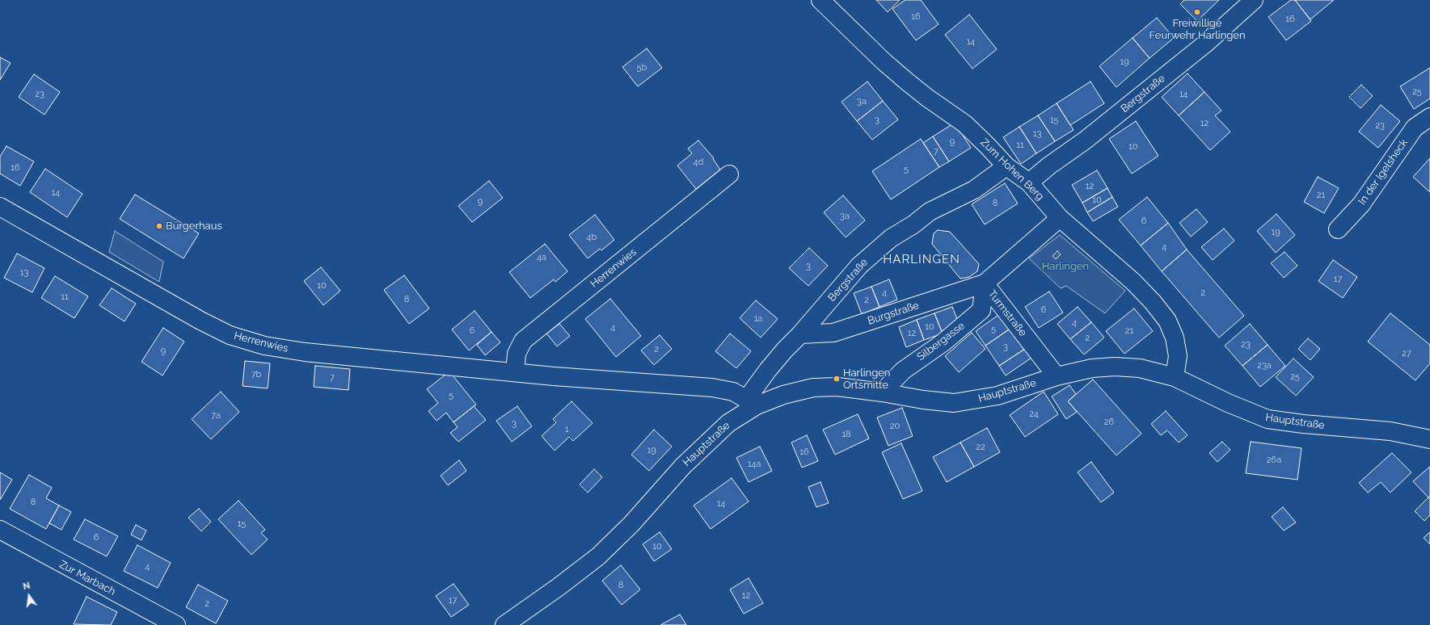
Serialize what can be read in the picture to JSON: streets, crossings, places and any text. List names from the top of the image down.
{
  "streets": {
    "street": [
      "Bergstraße",
      "Zum Hohen Berg",
      "In der Igelsheck",
      "Herrenwies",
      "Burgstraße",
      "Turmstraße",
      "Silbergasse",
      "Hauptstraße",
      "Zur Marbach"
    ]
  },
  "crossings": [
    ["Bergstraße", "Zum Hohen Berg"],
    ["Bergstraße", "Herrenwies"],
    ["Bergstraße", "Burgstraße"],
    ["Bergstraße", "Hauptstraße"],
    ["Zum Hohen Berg", "Turmstraße"],
    ["Zum Hohen Berg", "Hauptstraße"],
    ["Herrenwies", "Hauptstraße"],
    ["Burgstraße", "Turmstraße"],
    ["Burgstraße", "Silbergasse"],
    ["Turmstraße", "Silbergasse"],
    ["Turmstraße", "Hauptstraße"],
    ["Silbergasse", "Hauptstraße"]
  ],
  "districts": ["HARLINGEN"],
  "parks": ["Harlingen"],
  "places": ["Freiwillige Feurwehr Harlingen", "Bürgerhaus", "Harlingen Ortsmitte"],
  "house_numbers": [
    "16",
    "16",
    "14",
    "19",
    "5b",
    "25",
    "23",
    "14",
    "3a",
    "3",
    "15",
    "12",
    "23",
    "13",
    "9",
    "11",
    "10",
    "7",
    "4d",
    "16",
    "5",
    "12",
    "14",
    "21",
    "10",
    "9",
    "8",
    "3a",
    "6",
    "19",
    "4b",
    "4",
    "4a",
    "3",
    "13",
    "17",
    "10",
    "4",
    "2",
    "11",
    "8",
    "2",
    "6",
    "1a",
    "4",
    "10",
    "4",
    "5",
    "6",
    "21",
    "12",
    "2",
    "23",
    "3",
    "2",
    "9",
    "27",
    "23a",
    "7b",
    "25",
    "7",
    "5",
    "24",
    "7a",
    "26",
    "3",
    "20",
    "1",
    "18",
    "22",
    "19",
    "16",
    "26a",
    "14a",
    "8",
    "14",
    "15",
    "6",
    "10",
    "4",
    "8",
    "12",
    "17",
    "2"
  ],
  "north": "top"
}
